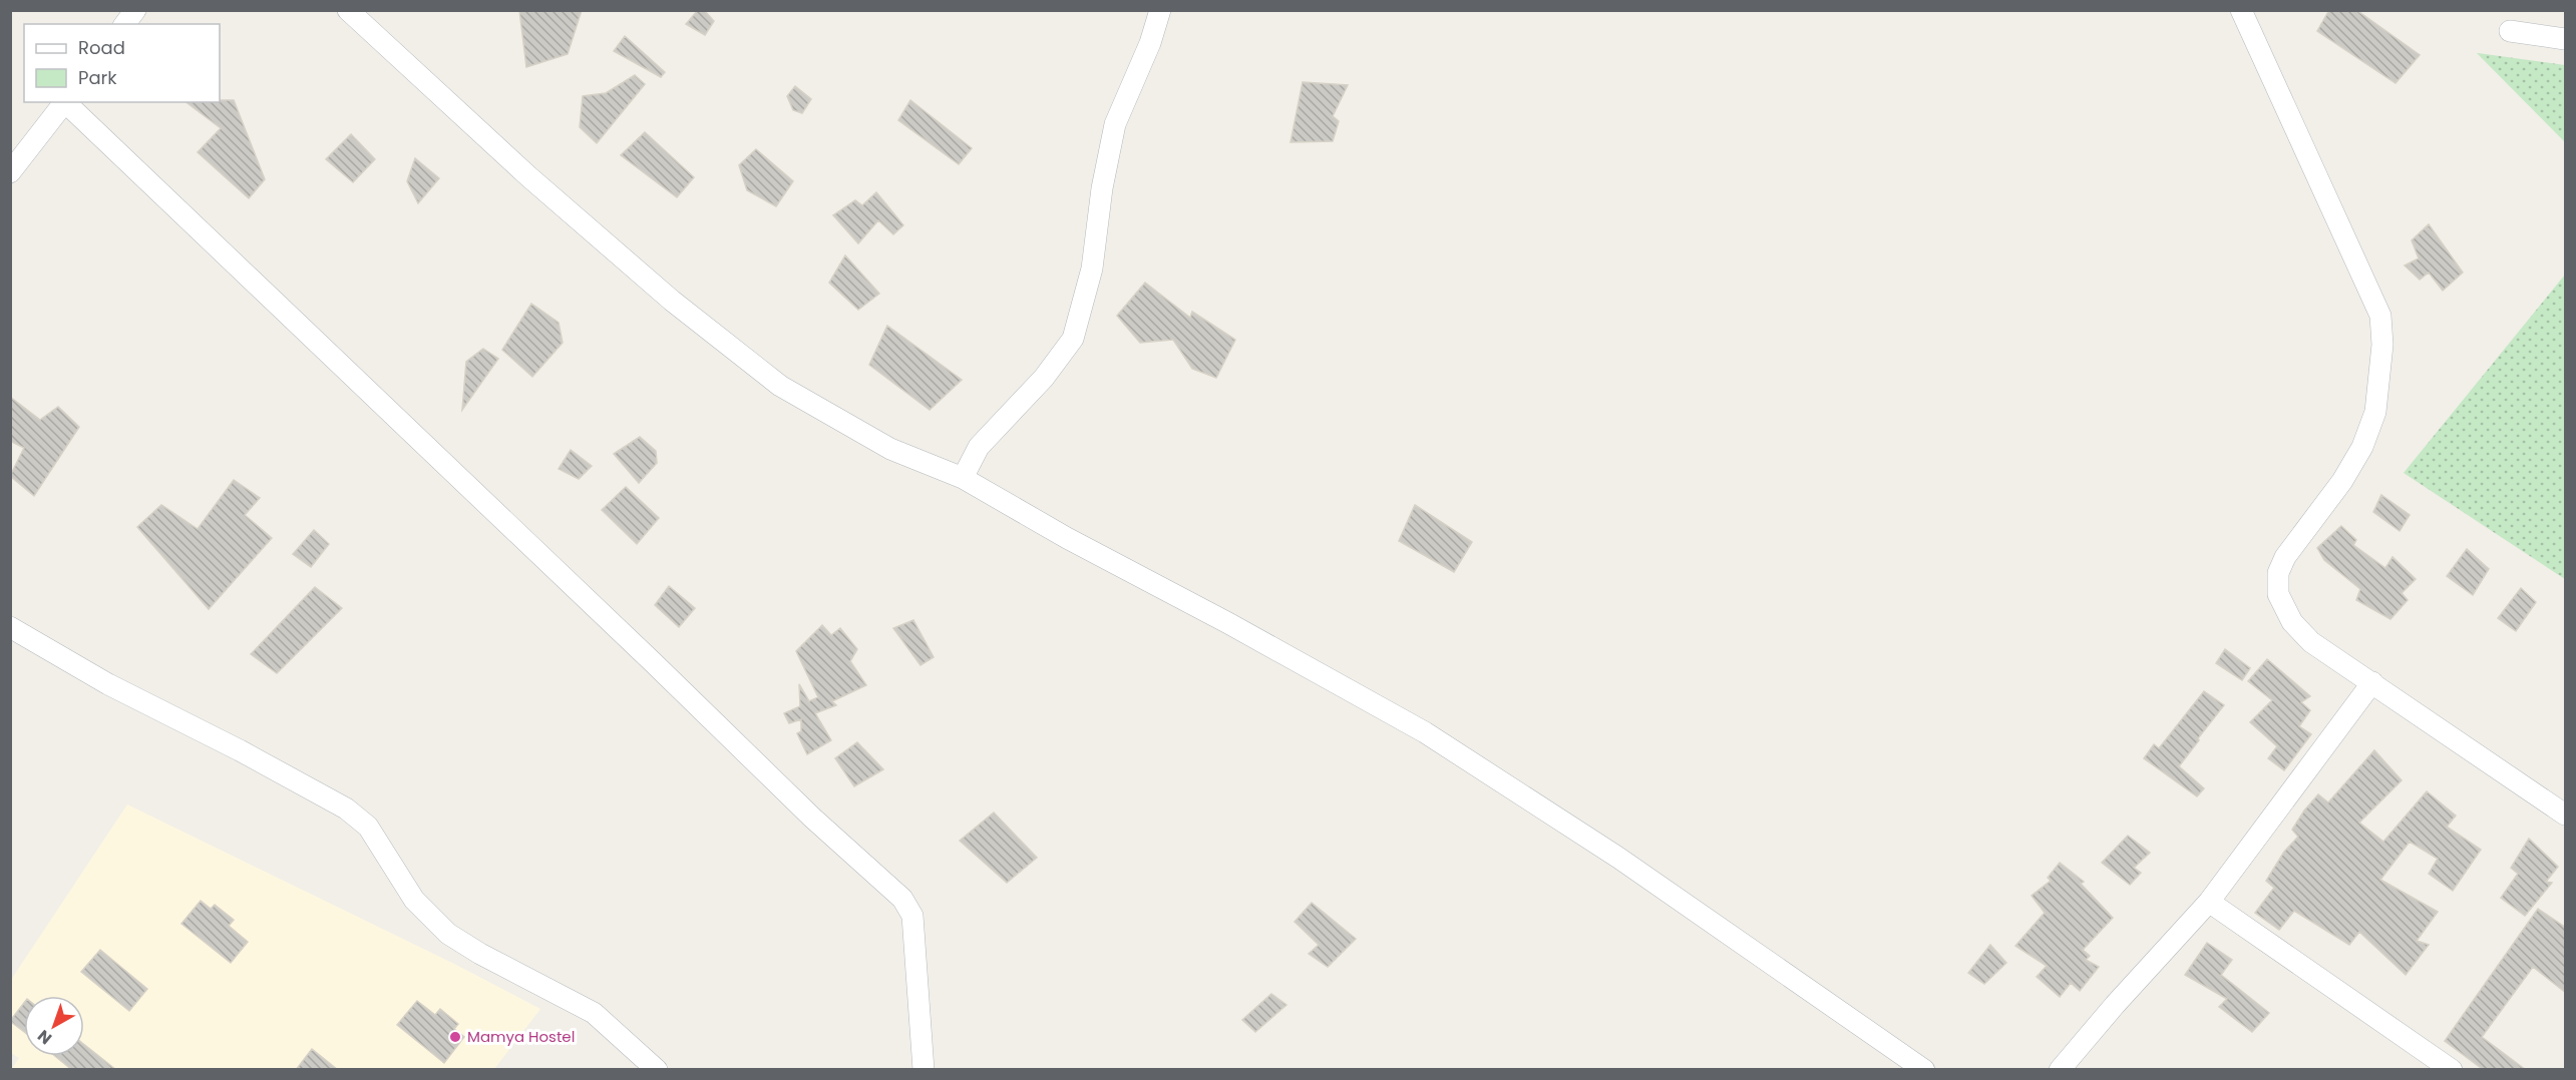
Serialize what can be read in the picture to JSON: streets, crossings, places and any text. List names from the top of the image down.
{
  "places": ["Mamya Hostel"],
  "legend": ["Road", "Park"],
  "north": "bottom left"
}
